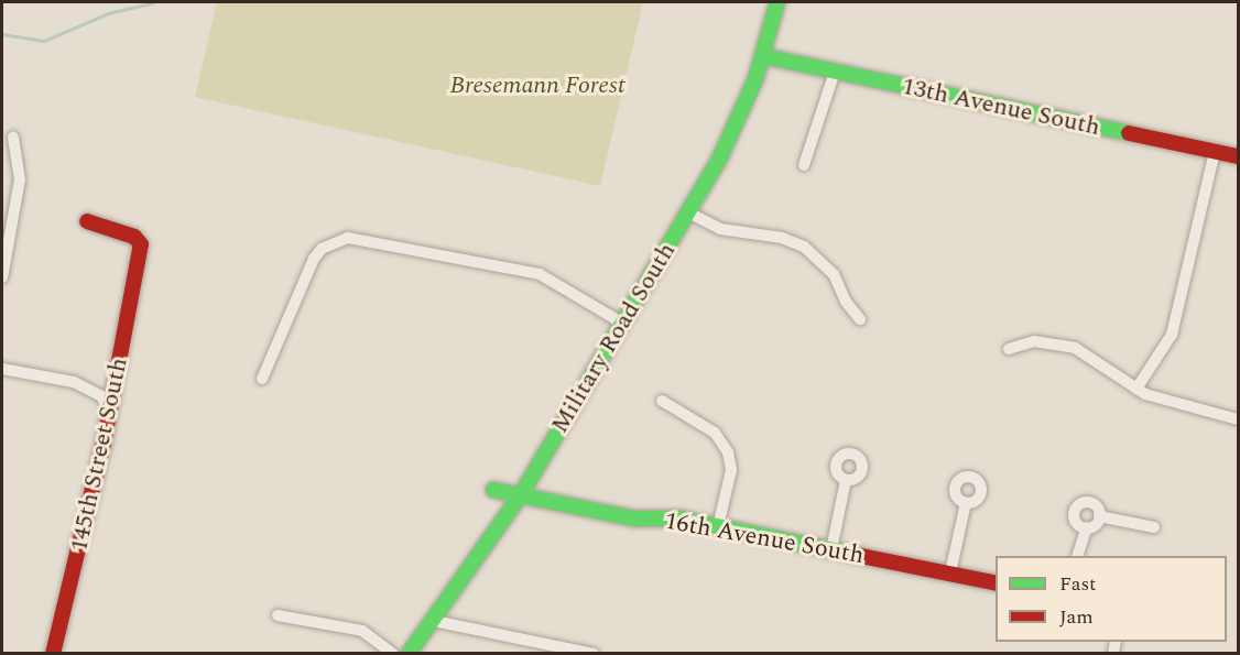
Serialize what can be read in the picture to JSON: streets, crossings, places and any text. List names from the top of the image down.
{
  "streets": {
    "street": [
      "13th Avenue South",
      "Military Road South",
      "145th Street South",
      "16th Avenue South"
    ]
  },
  "crossings": [
    ["13th Avenue South", "Military Road South"],
    ["Military Road South", "16th Avenue South"]
  ],
  "parks": ["Bresemann Forest"],
  "legend": ["Fast", "Jam"]
}
